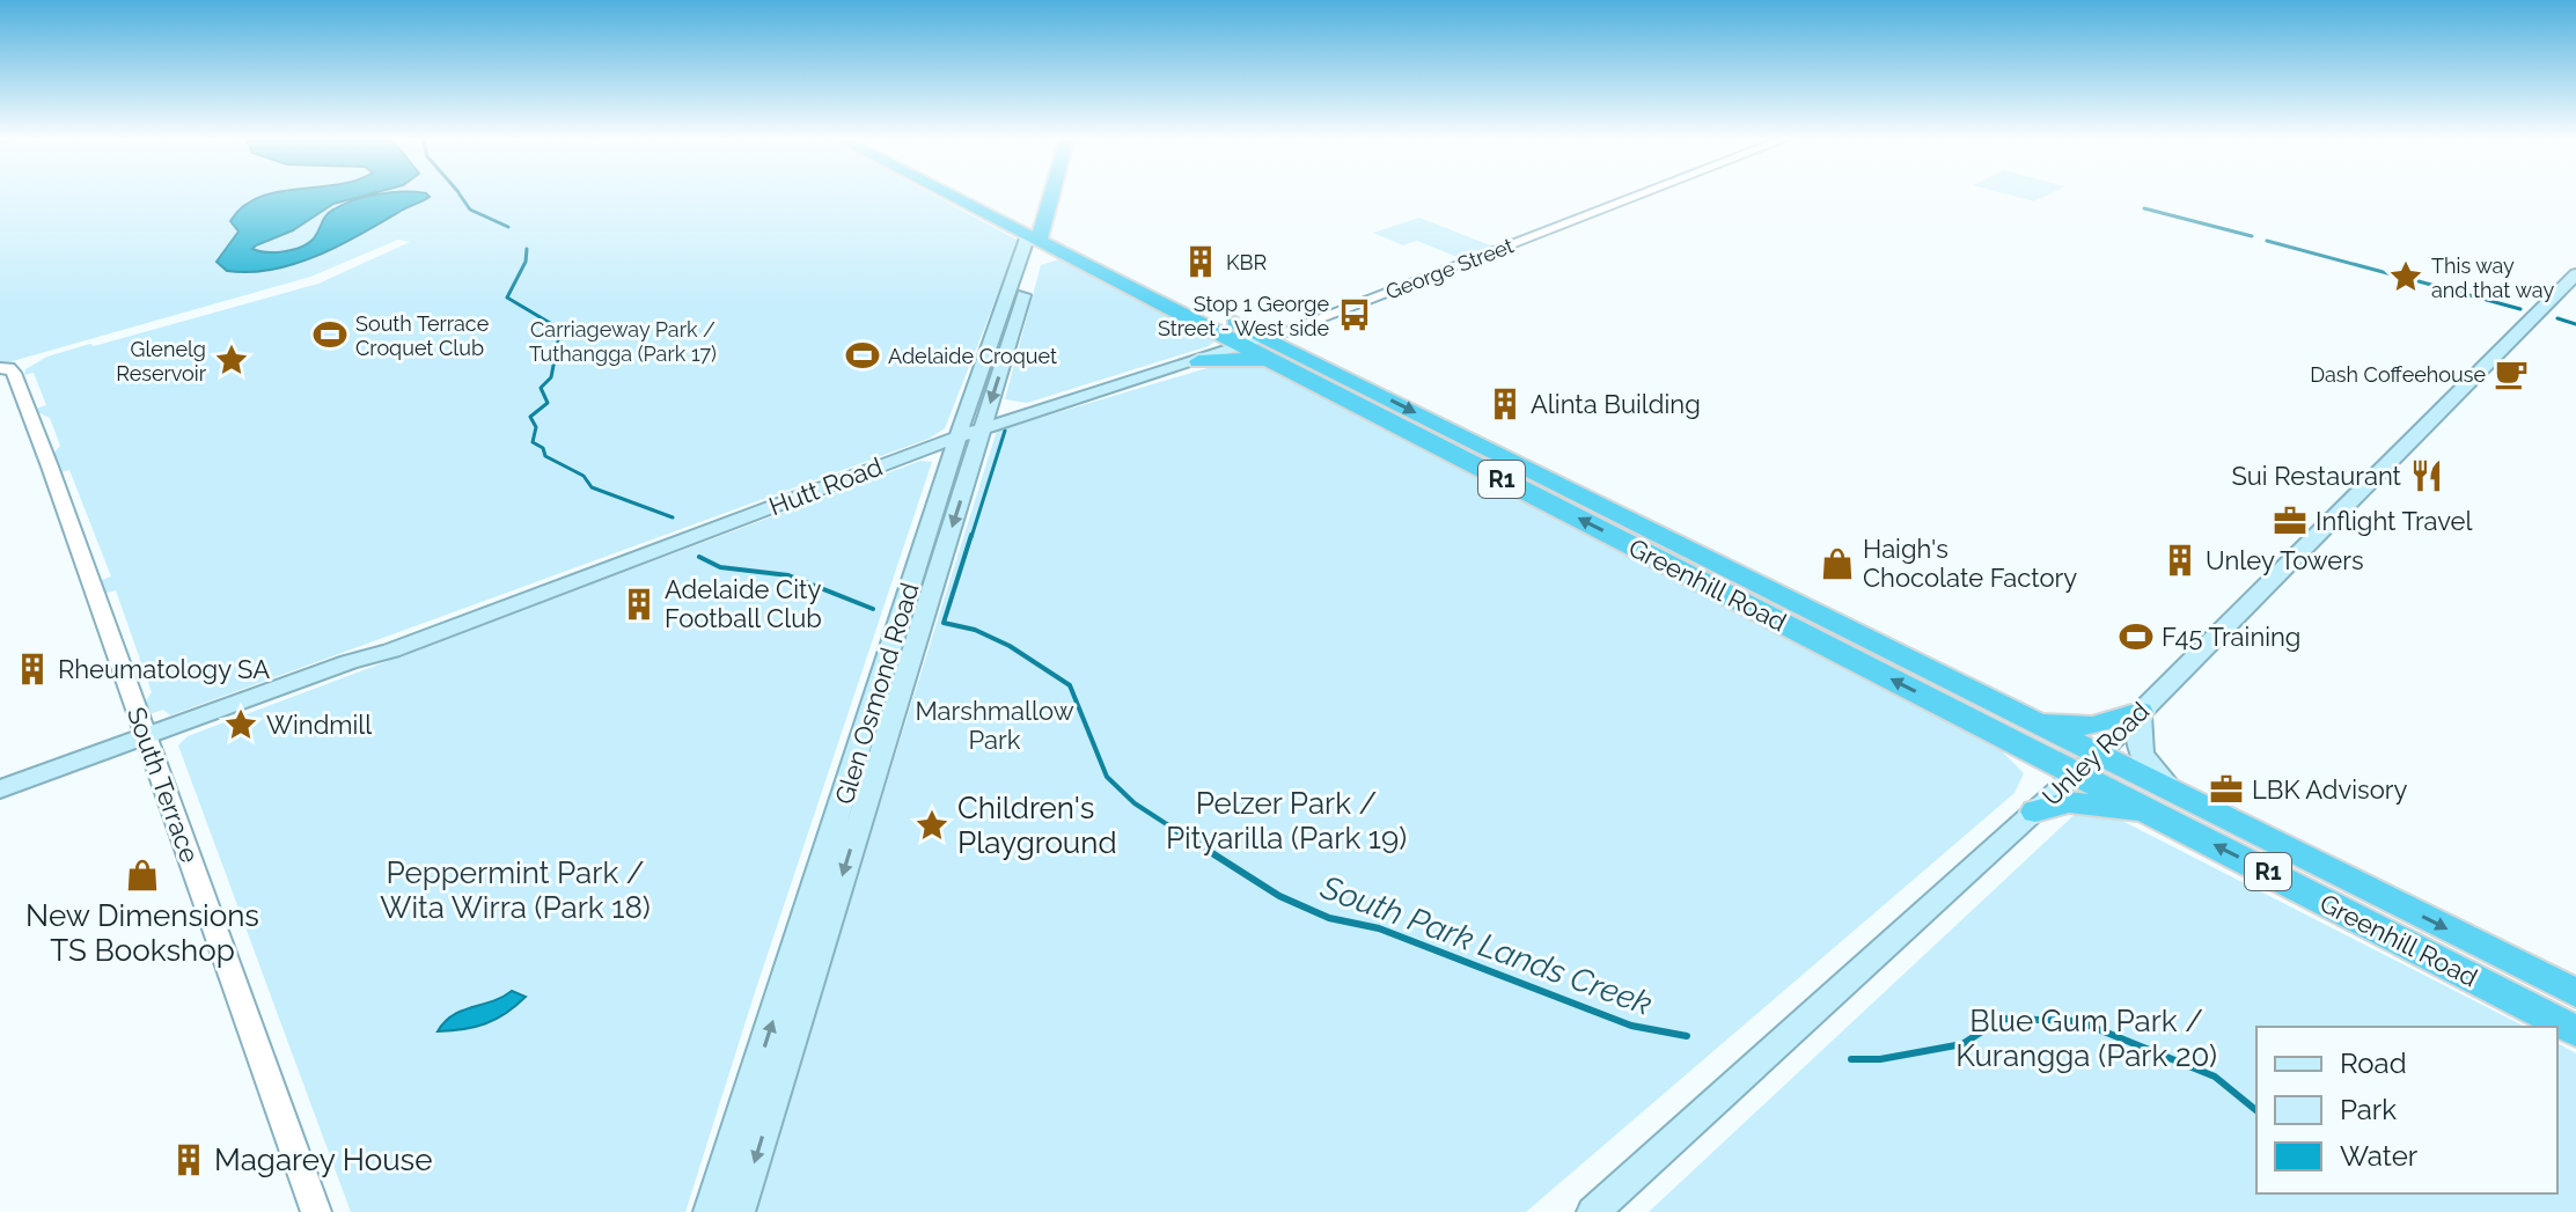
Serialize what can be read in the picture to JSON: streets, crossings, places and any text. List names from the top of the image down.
{
  "streets": {
    "highway": ["R1", "Greenhill Road", "Glen Osmond Road"],
    "main road": ["Hutt Road", "Unley Road"],
    "street": ["George Street", "South Terrace"]
  },
  "crossings": [
    ["George Street", "Hutt Road"],
    ["George Street", "Greenhill Road"],
    ["Hutt Road", "Greenhill Road"],
    ["Hutt Road", "Glen Osmond Road"],
    ["Hutt Road", "South Terrace"],
    ["Greenhill Road", "Glen Osmond Road"],
    ["Greenhill Road", "Unley Road"]
  ],
  "water": ["South Park Lands Creek"],
  "parks": [
    "Carriageway Park / Tuthangga (Park 17)",
    "Marshmallow Park",
    "Pelzer Park / Pityarilla (Park 19)",
    "Peppermint Park / Wita Wirra (Park 18)",
    "Blue Gum Park / Kurangga (Park 20)"
  ],
  "places": {
    "building": [
      "KBR",
      "Alinta Building",
      "Unley Towers",
      "Adelaide City Football Club",
      "Rheumatology SA",
      "Magarey House"
    ],
    "place": [
      "This way and that way",
      "Glenelg Reservoir",
      "Windmill",
      "Children's Playground"
    ],
    "bus stop": ["Stop 1 George Street - West side"],
    "sports": ["South Terrace Croquet Club", "Adelaide Croquet", "F45 Training"],
    "cafe": ["Dash Coffeehouse"],
    "restaurant": ["Sui Restaurant"],
    "office": ["Inflight Travel", "LBK Advisory"],
    "shop": ["Haigh's Chocolate Factory", "New Dimensions TS Bookshop"]
  },
  "legend": ["Road", "Park", "Water"]
}
